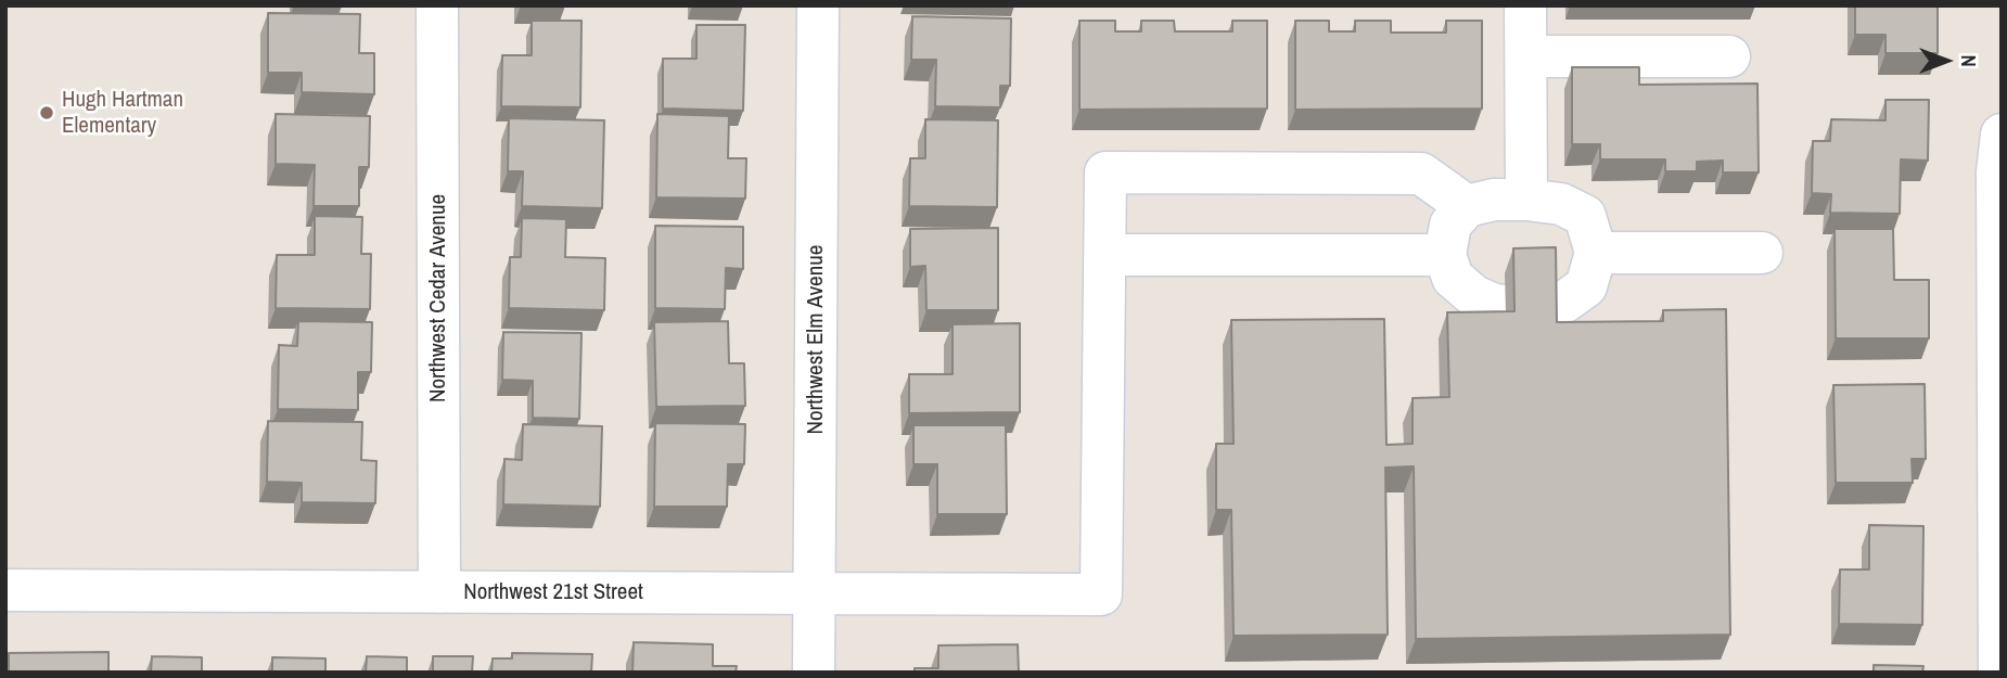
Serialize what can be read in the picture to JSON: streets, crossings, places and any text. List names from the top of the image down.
{
  "streets": {
    "street": ["Northwest Cedar Avenue", "Northwest Elm Avenue", "Northwest 21st Street"]
  },
  "crossings": [
    ["Northwest Cedar Avenue", "Northwest 21st Street"],
    ["Northwest Elm Avenue", "Northwest 21st Street"]
  ],
  "places": ["Hugh Hartman Elementary"],
  "north": "right"
}
